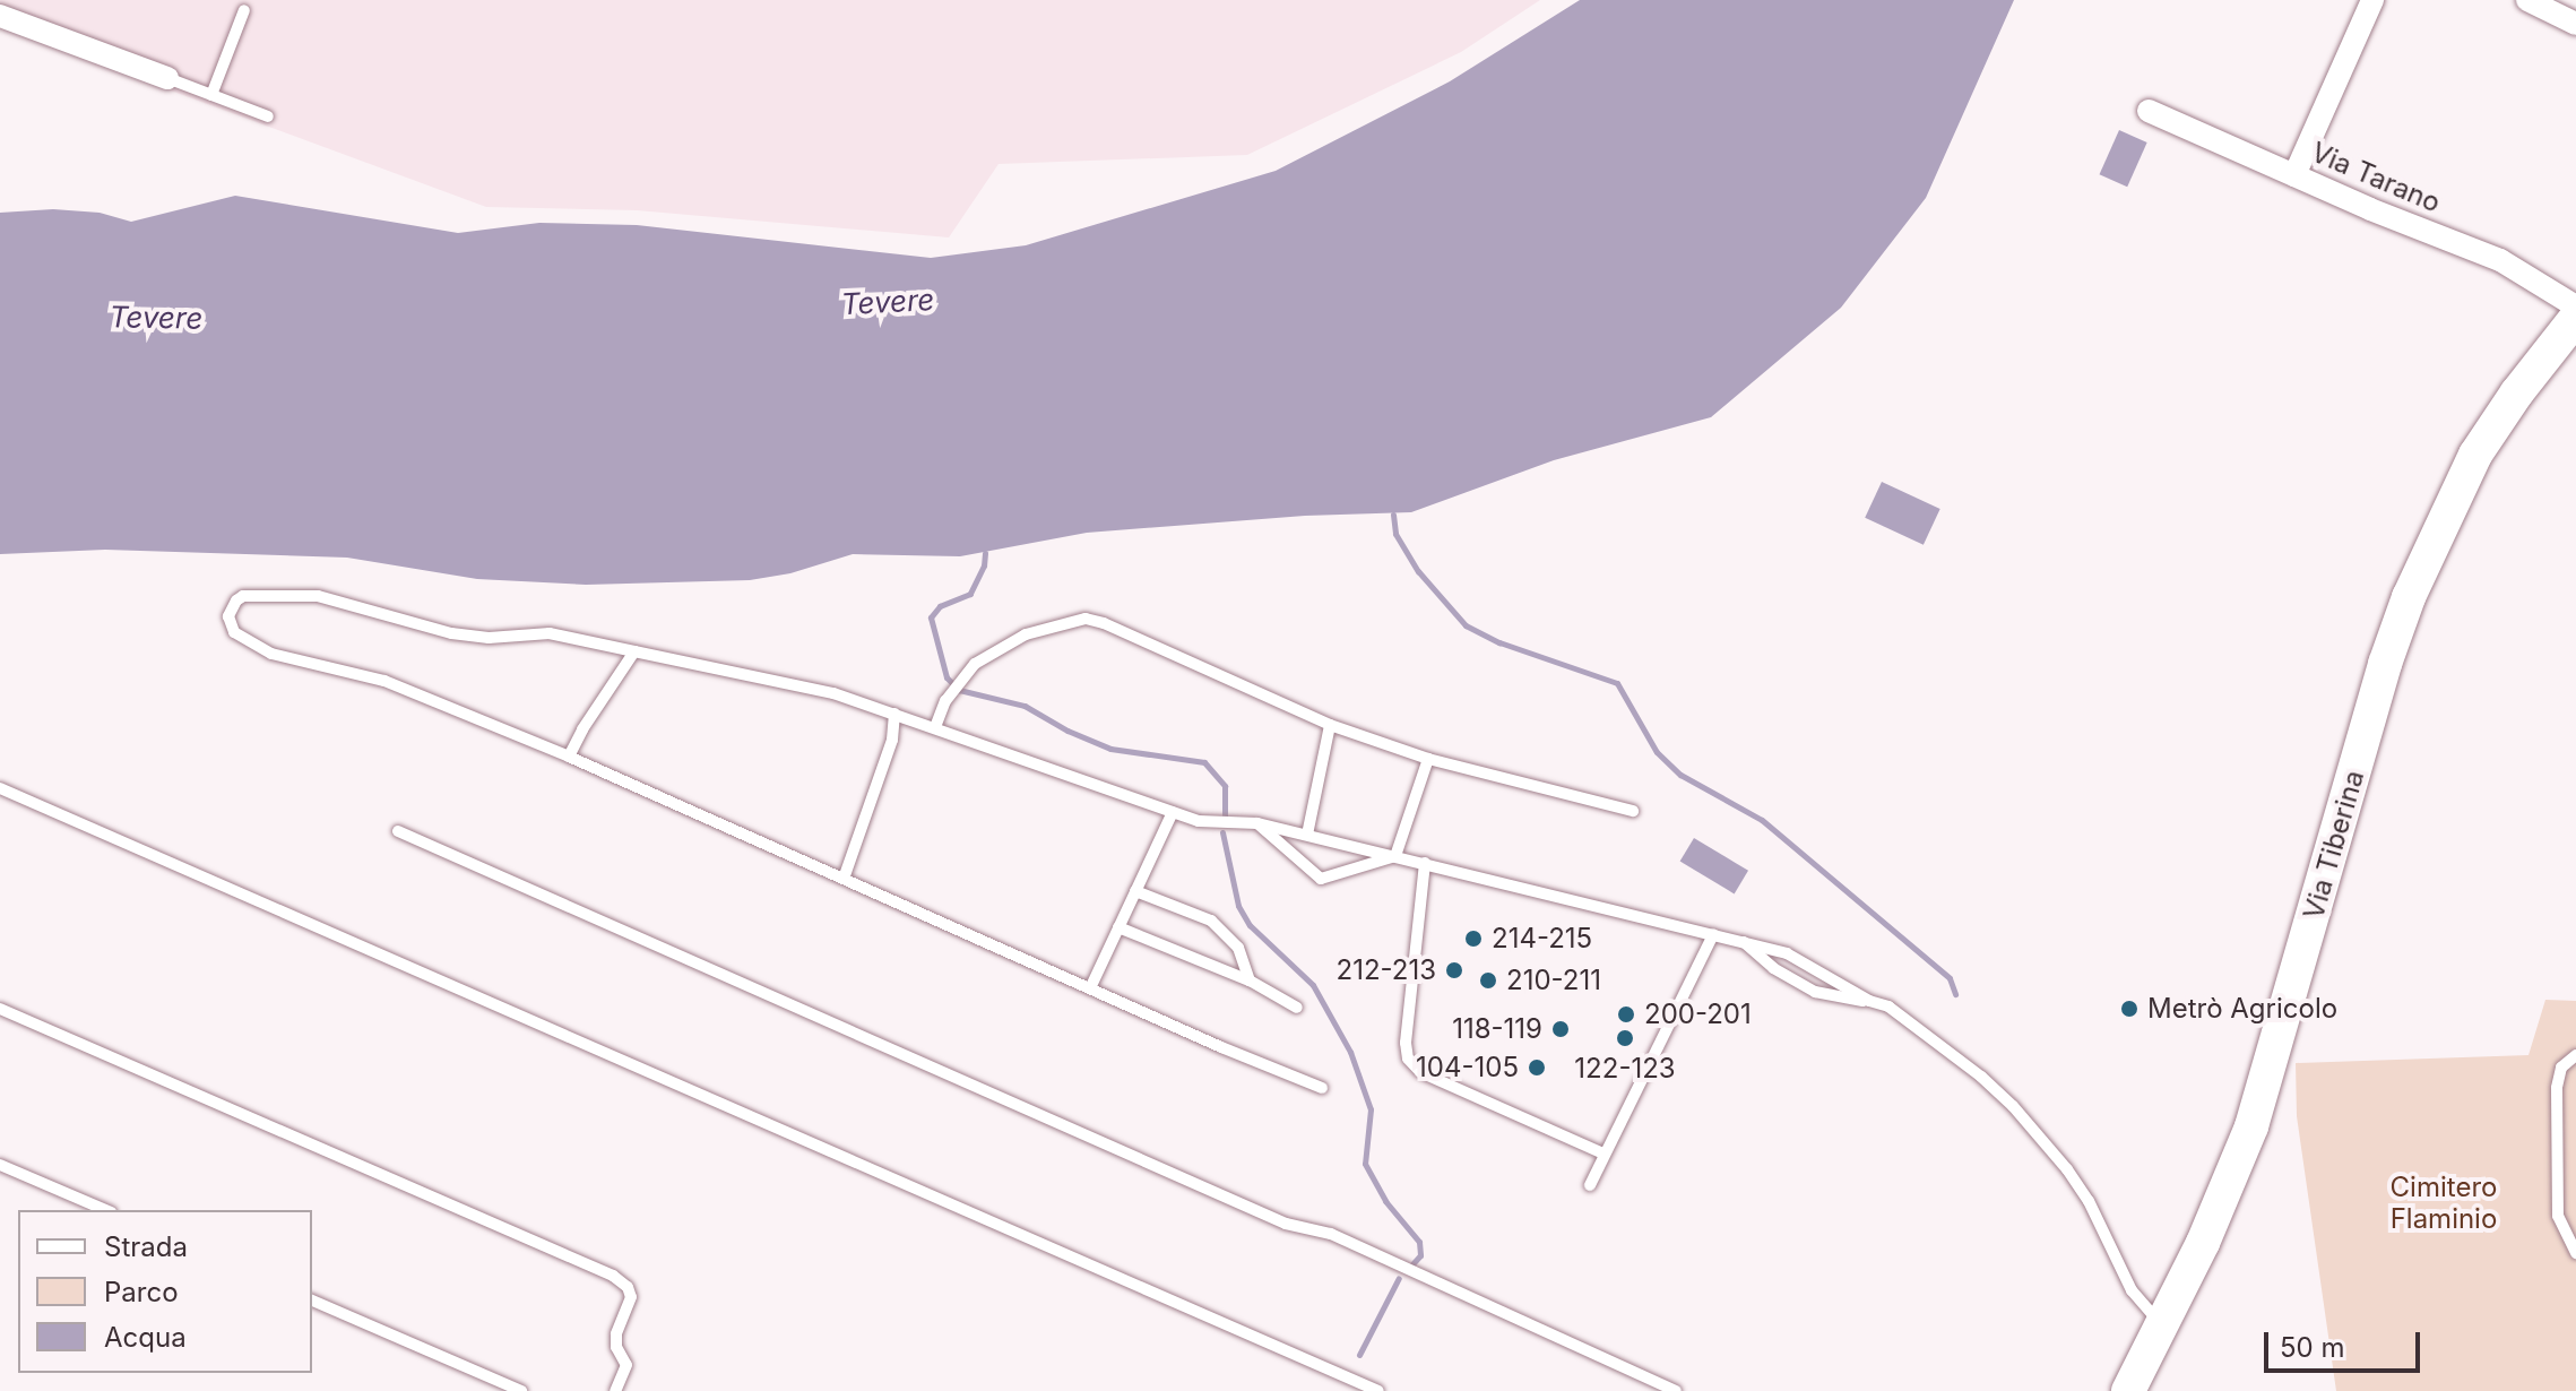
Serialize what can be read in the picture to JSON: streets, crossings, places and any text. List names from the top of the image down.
{
  "streets": {
    "main road": ["Via Tiberina"],
    "street": ["Via Tarano"]
  },
  "water": ["Tevere"],
  "parks": ["Cimitero Flaminio"],
  "places": [
    "214-215",
    "212-213",
    "210-211",
    "Metrò Agricolo",
    "200-201",
    "118-119",
    "122-123",
    "104-105"
  ],
  "legend": ["Strada", "Parco", "Acqua"],
  "scale_bar": "50 m"
}
